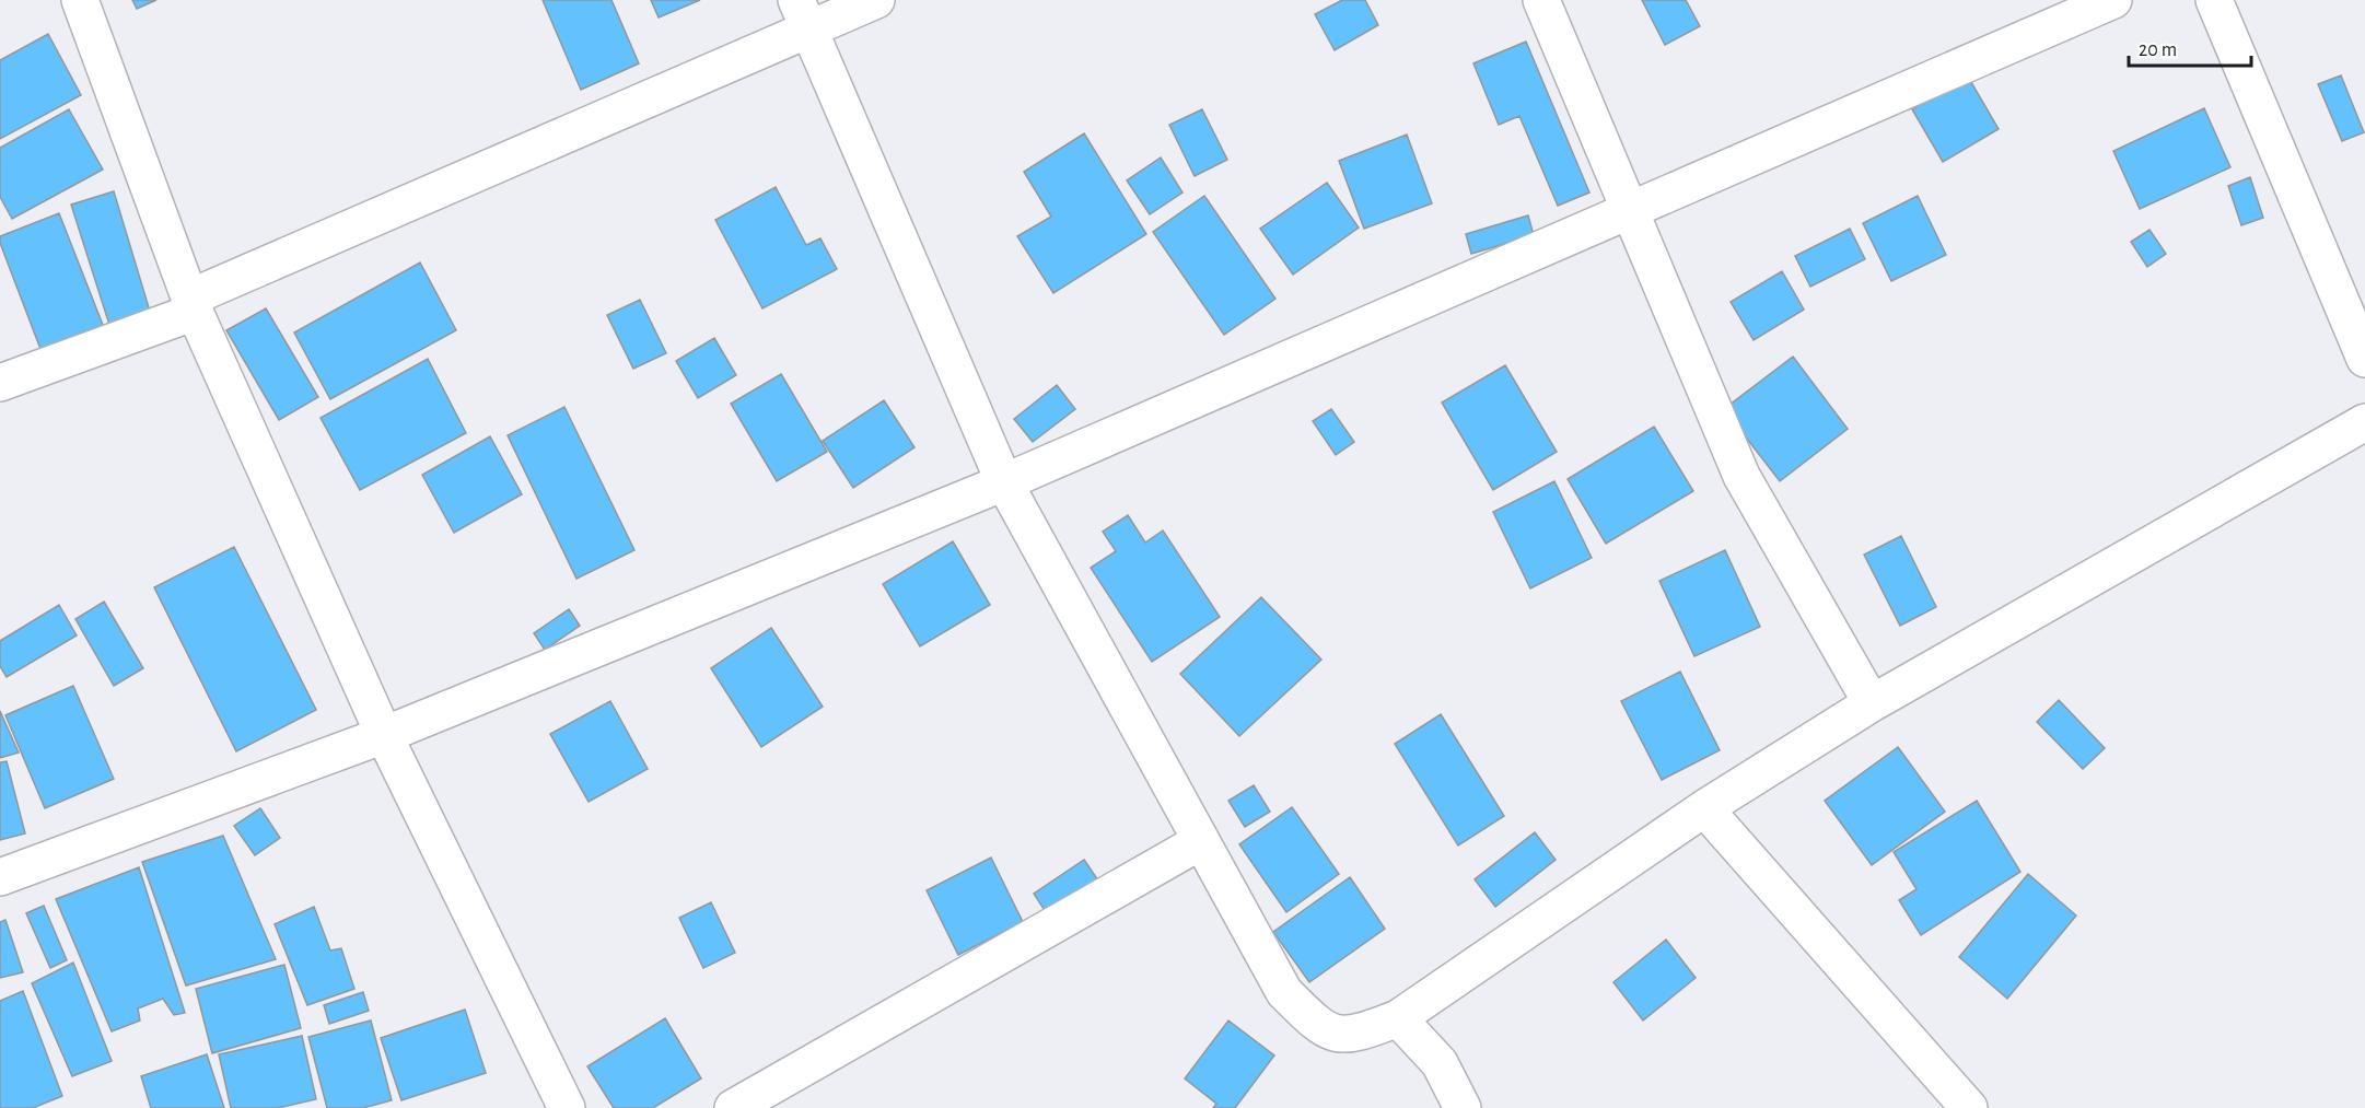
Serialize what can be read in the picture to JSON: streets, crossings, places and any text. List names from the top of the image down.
{
  "scale_bar": "20 m"
}
